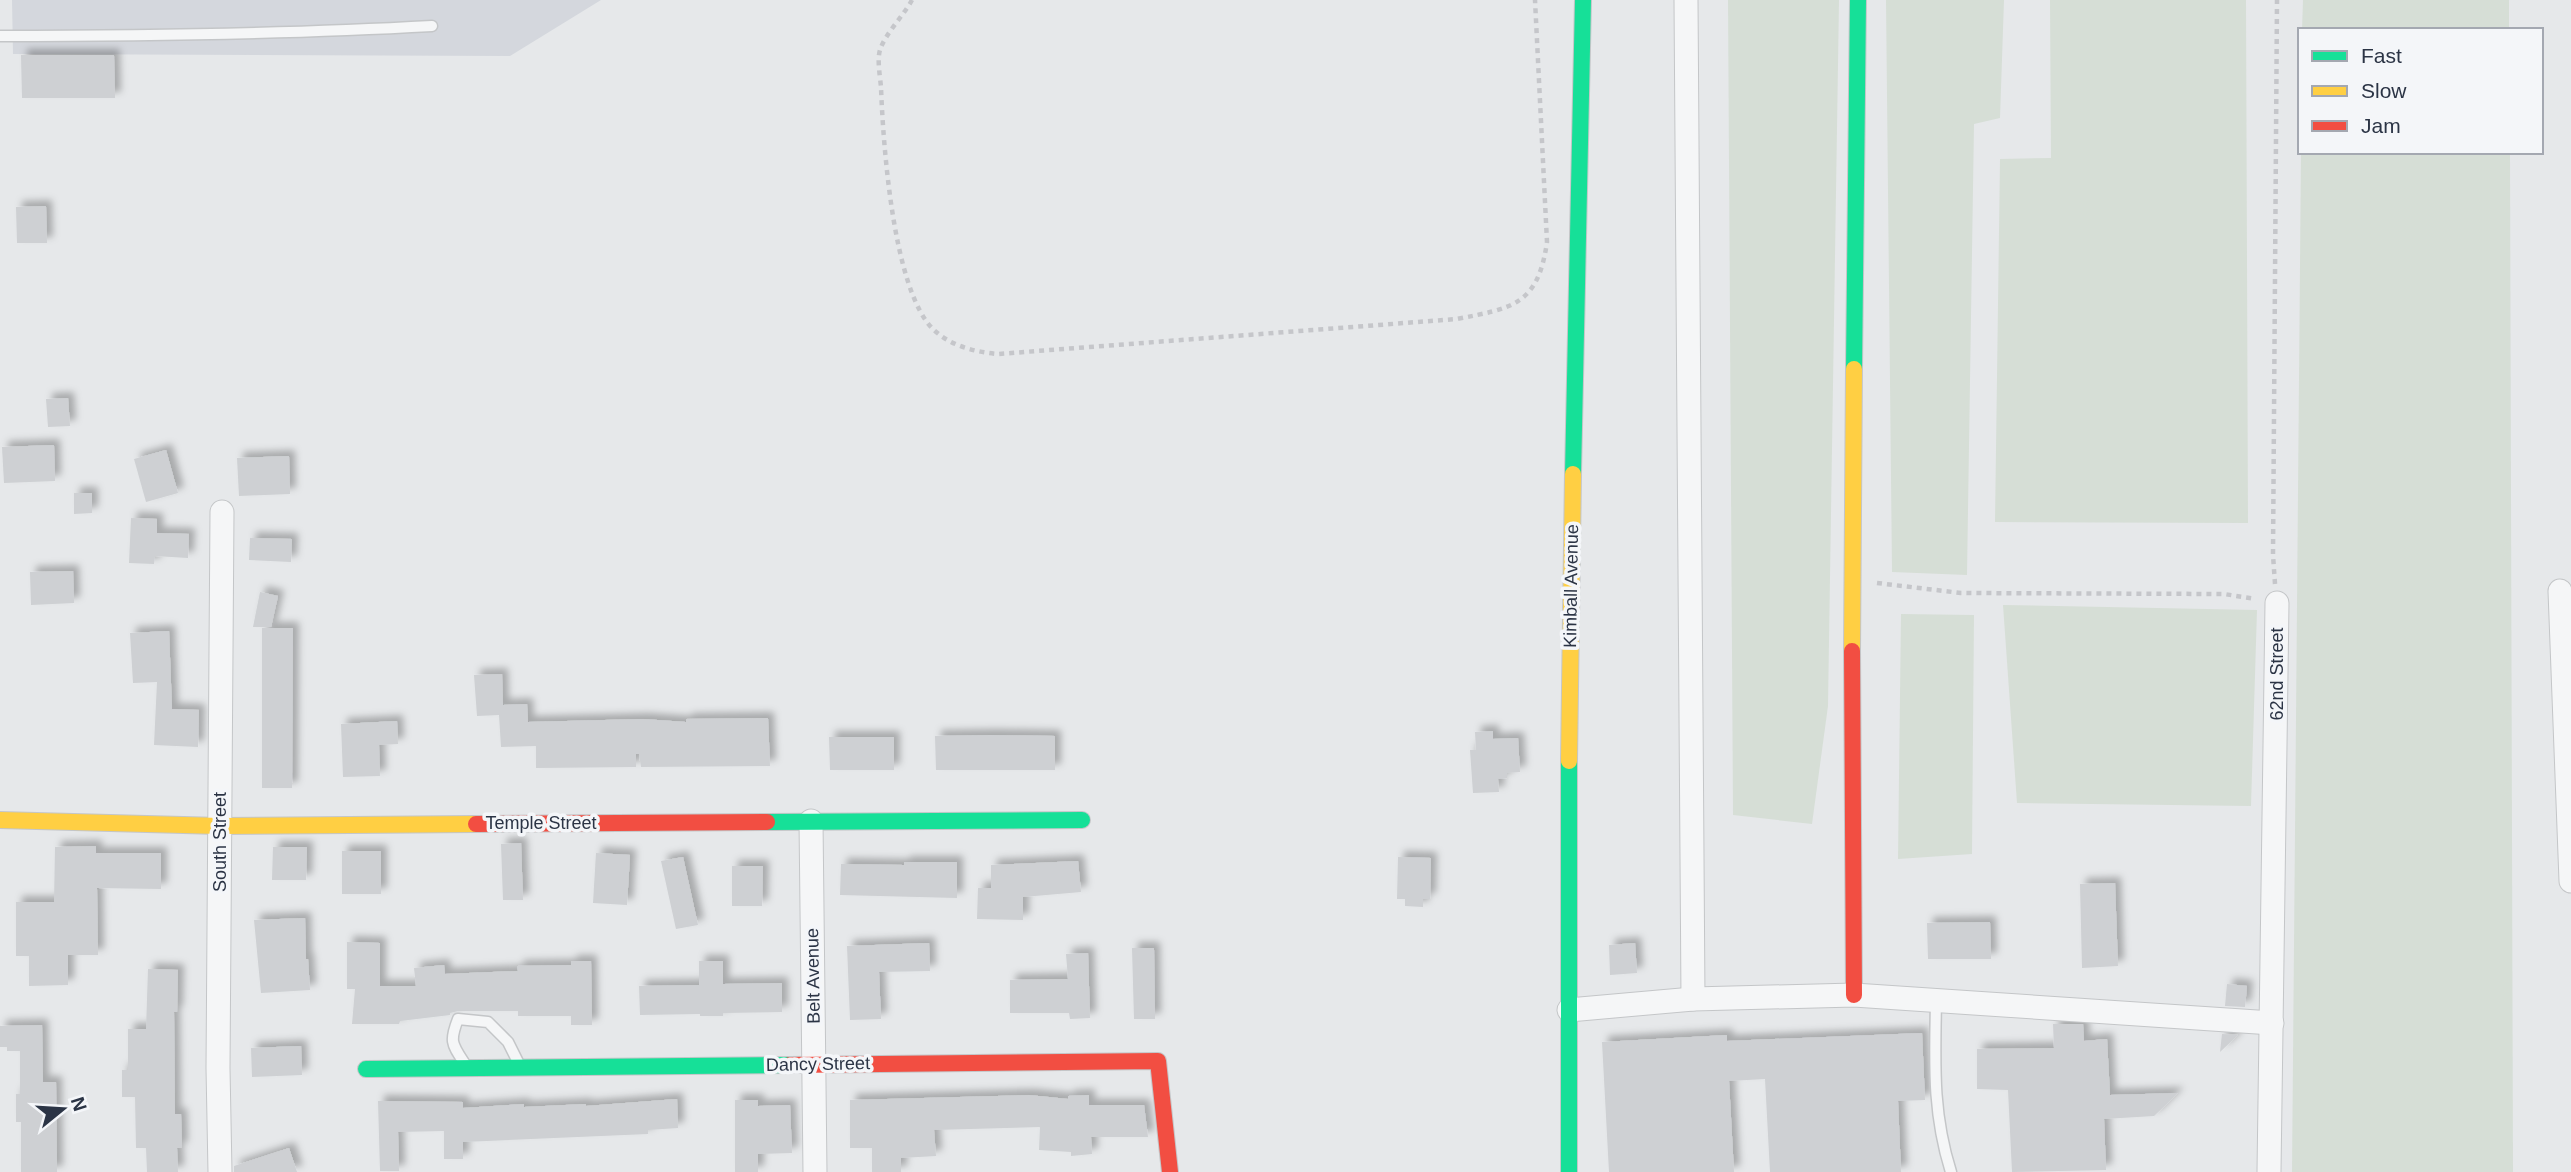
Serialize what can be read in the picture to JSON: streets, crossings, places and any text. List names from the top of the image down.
{
  "streets": {
    "street": [
      "Kimball Avenue",
      "62nd Street",
      "Temple Street",
      "South Street",
      "Belt Avenue",
      "Dancy Street"
    ]
  },
  "crossings": [
    ["Temple Street", "South Street"],
    ["Temple Street", "Belt Avenue"],
    ["Belt Avenue", "Dancy Street"]
  ],
  "legend": ["Fast", "Slow", "Jam"],
  "north": "right"
}
